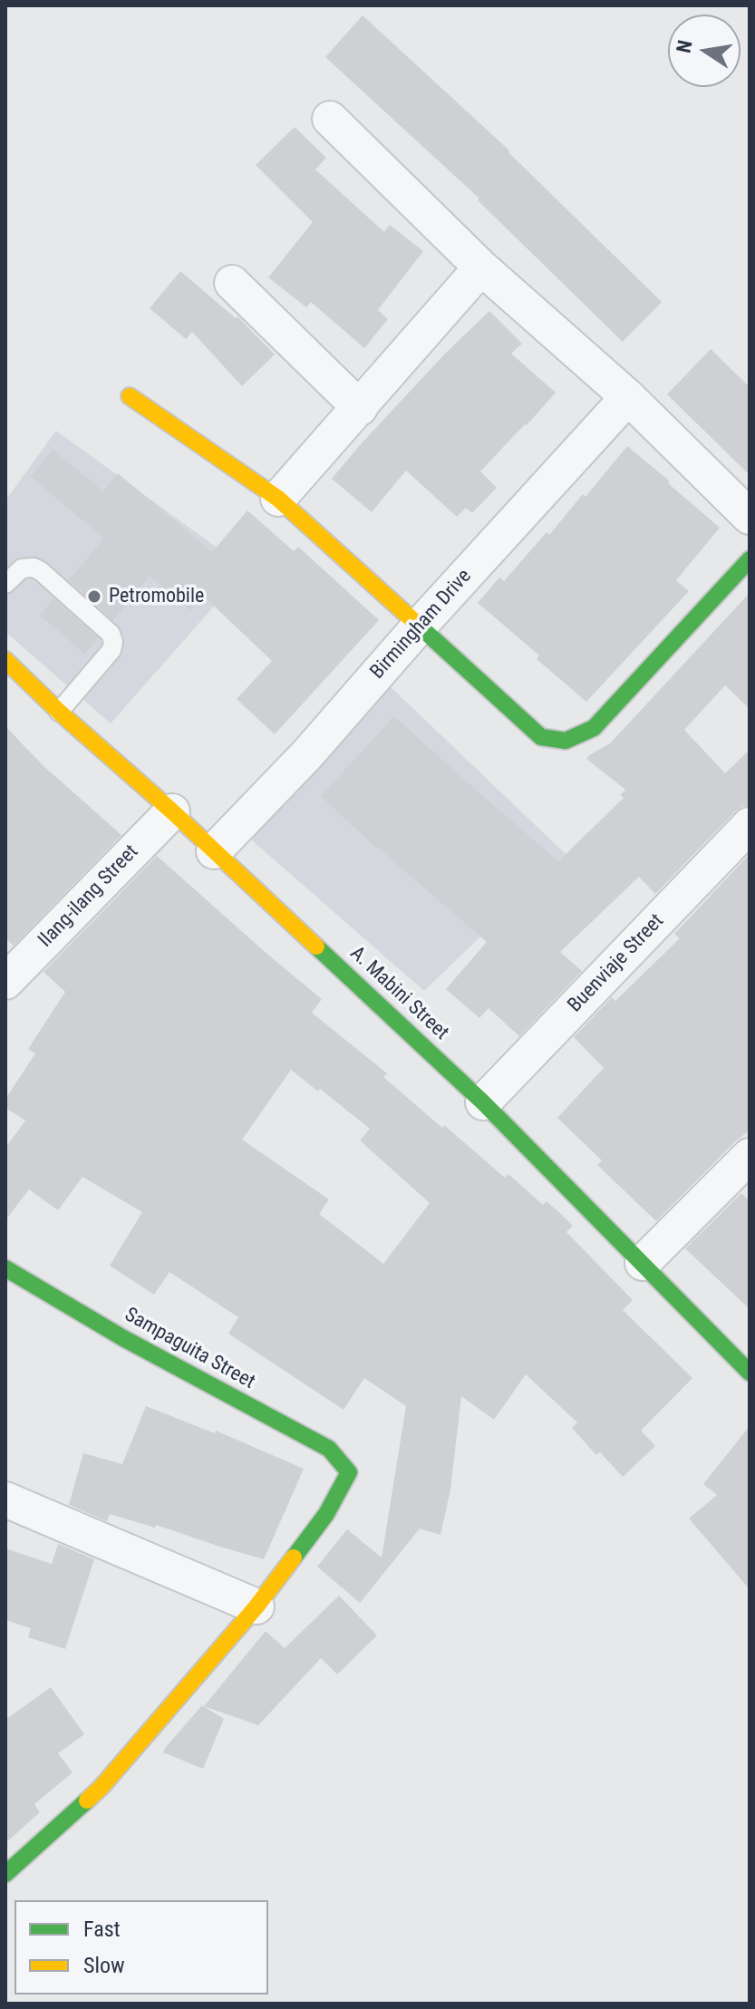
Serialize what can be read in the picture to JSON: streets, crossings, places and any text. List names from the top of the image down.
{
  "streets": {
    "street": [
      "Birmingham Drive",
      "Ilang-ilang Street",
      "Buenviaje Street",
      "A. Mabini Street",
      "Sampaguita Street"
    ]
  },
  "crossings": [
    ["Birmingham Drive", "A. Mabini Street"],
    ["Ilang-ilang Street", "A. Mabini Street"],
    ["Buenviaje Street", "A. Mabini Street"]
  ],
  "places": ["Petromobile"],
  "legend": ["Fast", "Slow"],
  "north": "left"
}
